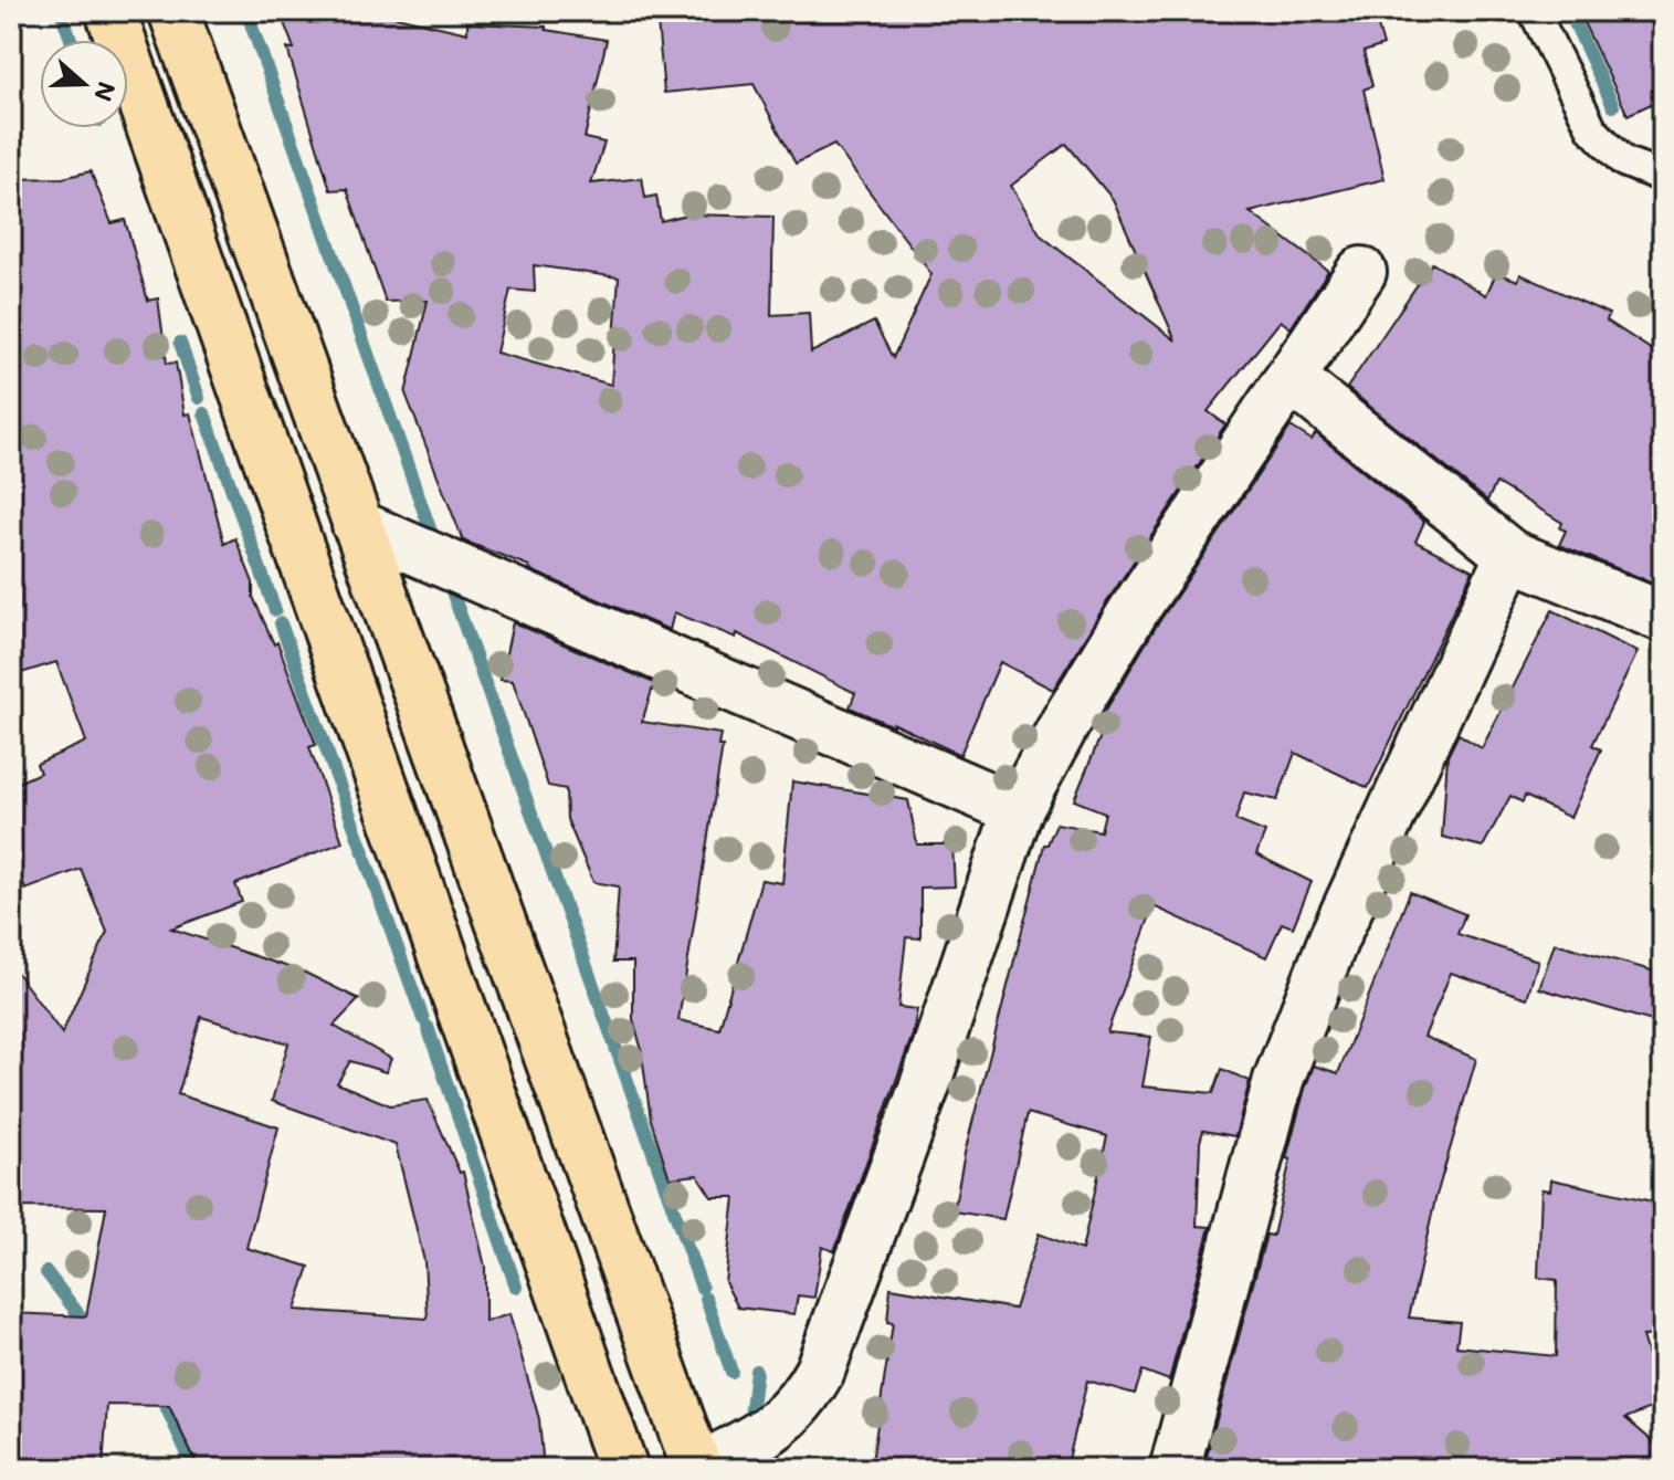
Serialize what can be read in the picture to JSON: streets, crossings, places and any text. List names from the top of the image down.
{
  "north": "right"
}
